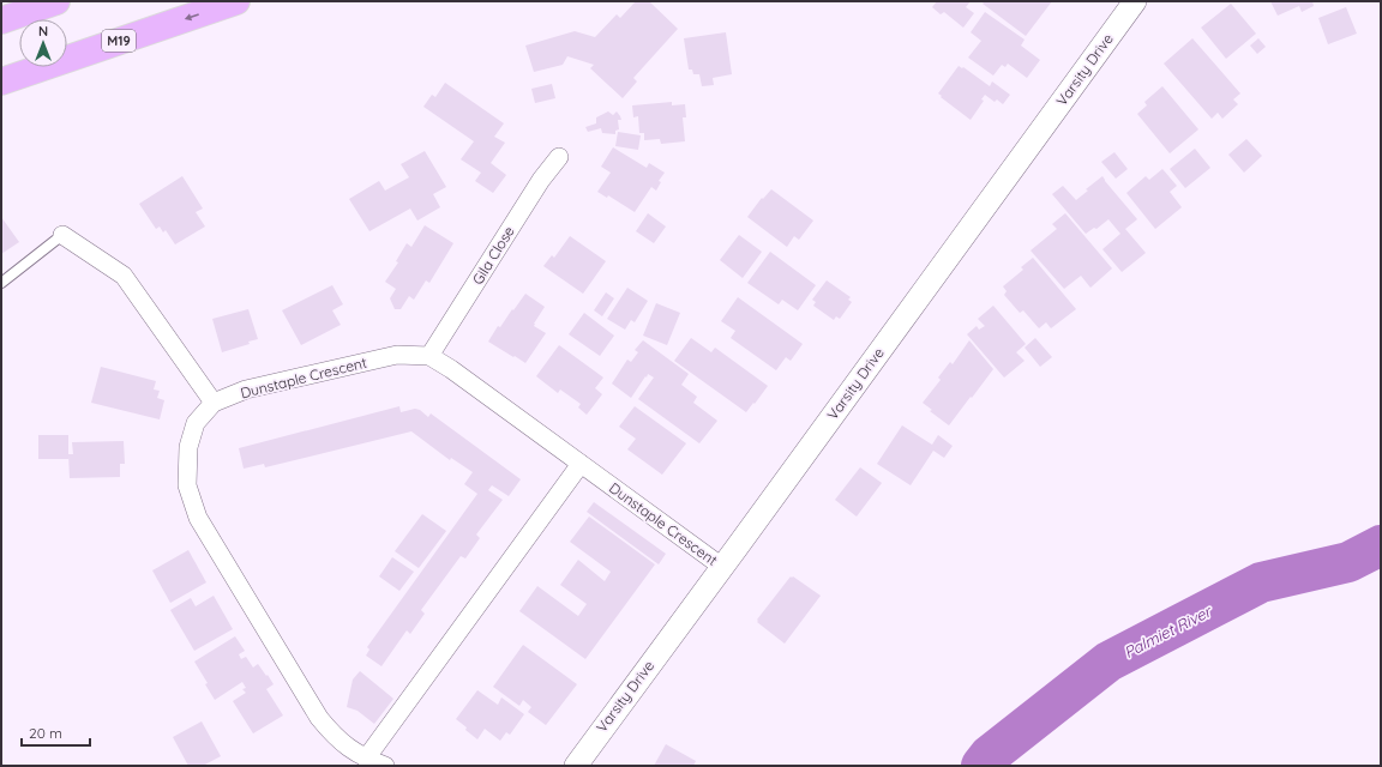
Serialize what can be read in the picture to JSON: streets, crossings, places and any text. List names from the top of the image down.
{
  "streets": {
    "highway": ["M19"],
    "street": ["Varsity Drive", "Gila Close", "Dunstaple Crescent"]
  },
  "crossings": [
    ["Varsity Drive", "Dunstaple Crescent"],
    ["Gila Close", "Dunstaple Crescent"]
  ],
  "water": ["Palmiet River"],
  "scale_bar": "20 m",
  "north": "top"
}
